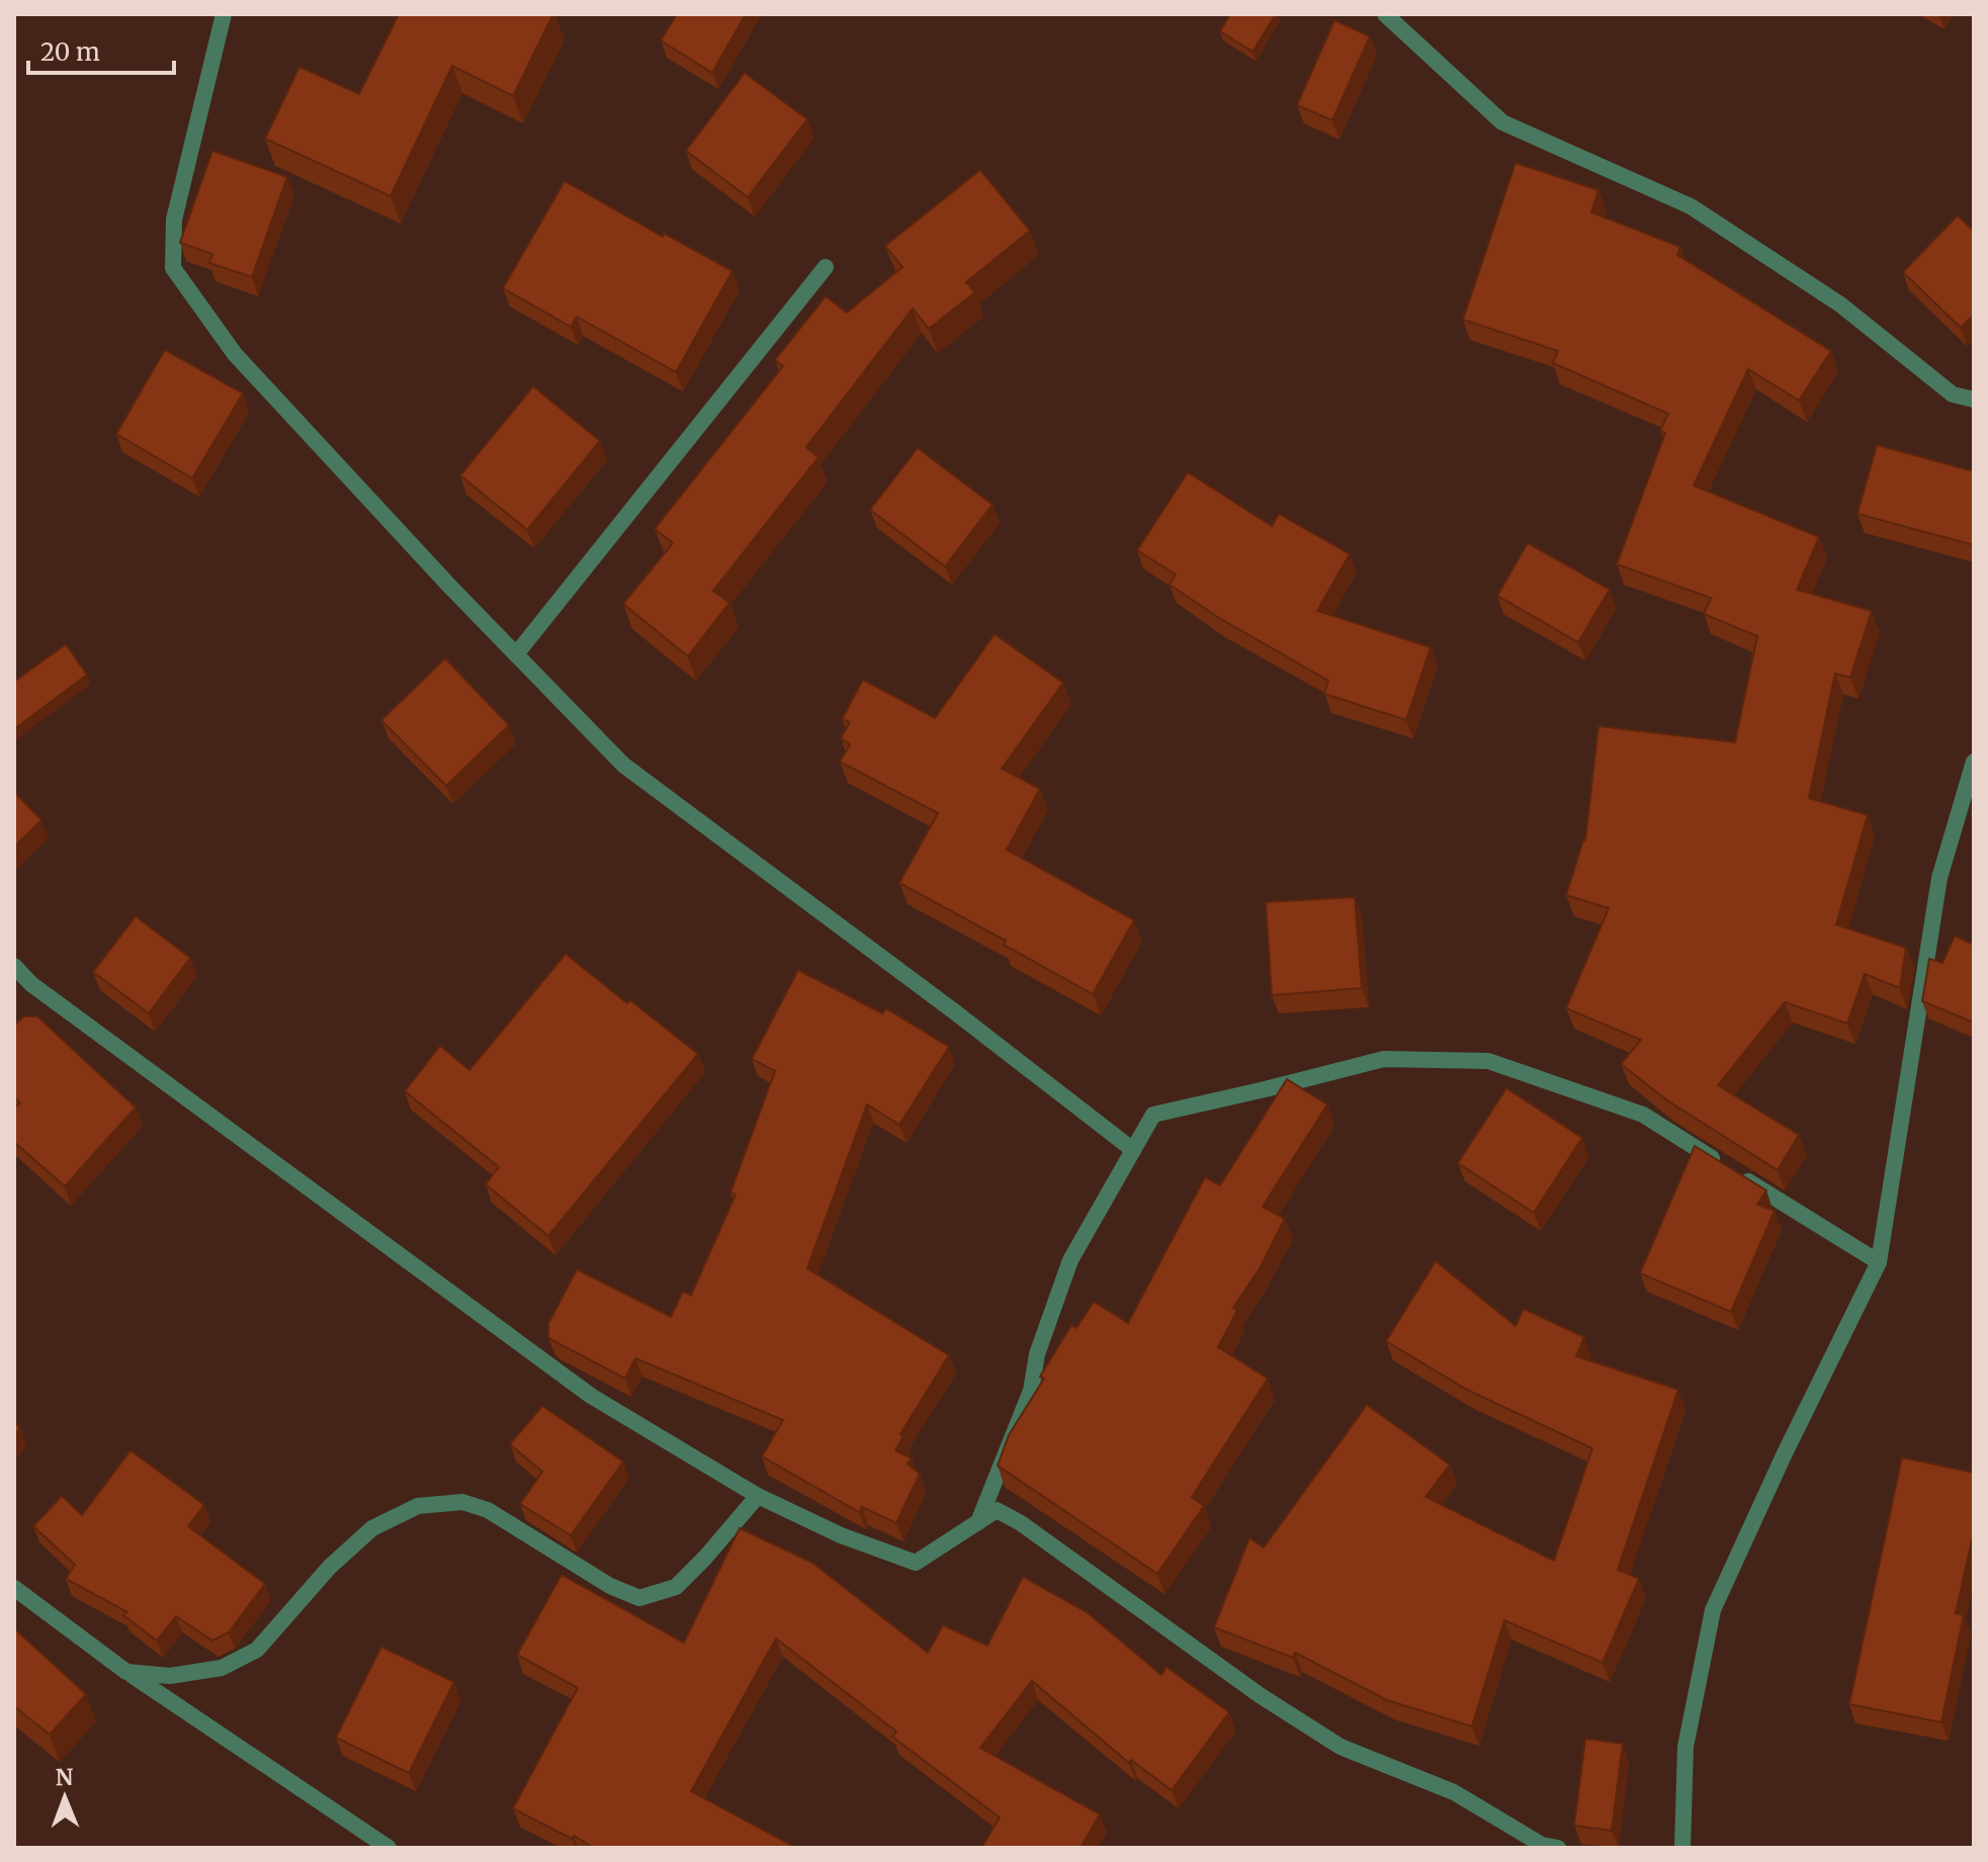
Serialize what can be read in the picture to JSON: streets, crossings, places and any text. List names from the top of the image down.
{
  "scale_bar": "20 m",
  "north": "top"
}
